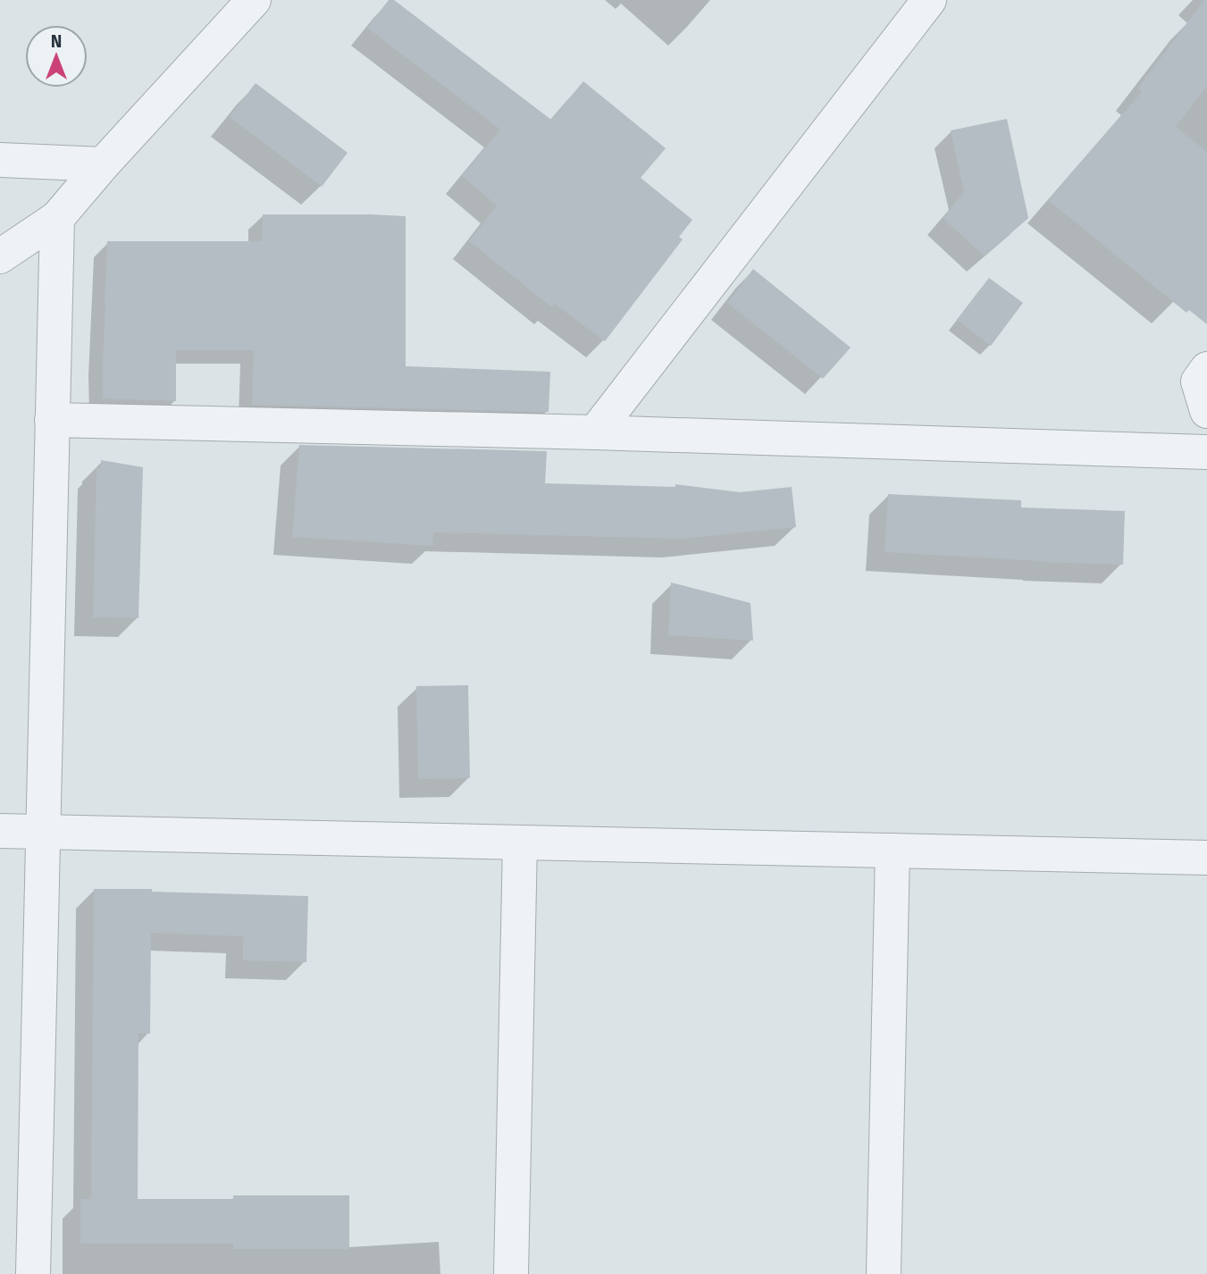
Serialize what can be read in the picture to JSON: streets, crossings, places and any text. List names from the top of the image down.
{
  "north": "top"
}
